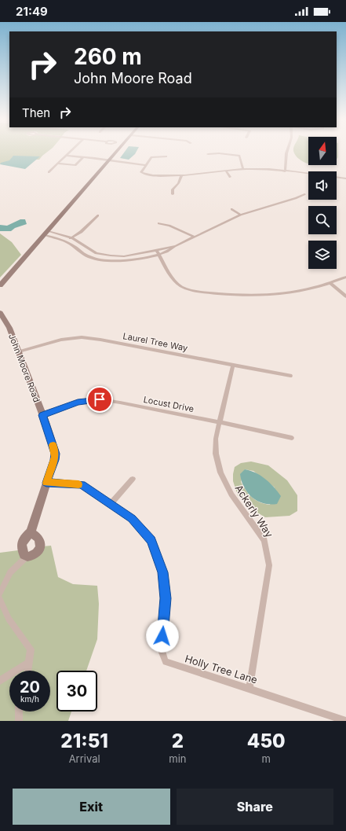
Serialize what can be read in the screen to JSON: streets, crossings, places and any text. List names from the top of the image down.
{
  "streets": {
    "street": [
      "Laurel Tree Way",
      "John Moore Road",
      "Locust Drive",
      "Ackerly Way",
      "Holly Tree Lane"
    ]
  },
  "crossings": [
    ["Laurel Tree Way", "John Moore Road"],
    ["Laurel Tree Way", "Ackerly Way"],
    ["John Moore Road", "Locust Drive"],
    ["John Moore Road", "Holly Tree Lane"],
    ["Locust Drive", "Ackerly Way"],
    ["Ackerly Way", "Holly Tree Lane"]
  ],
  "north": "top",
  "page": {
    "status": "21:49",
    "turn": ["260 m", "John Moore Road"],
    "then": "Then",
    "speed": "20 km/h",
    "limit": "30",
    "eta": [
      "21:51",
      "Arrival",
      "2",
      "min",
      "450",
      "m"
    ],
    "buttons": ["Exit", "Share"]
  }
}
